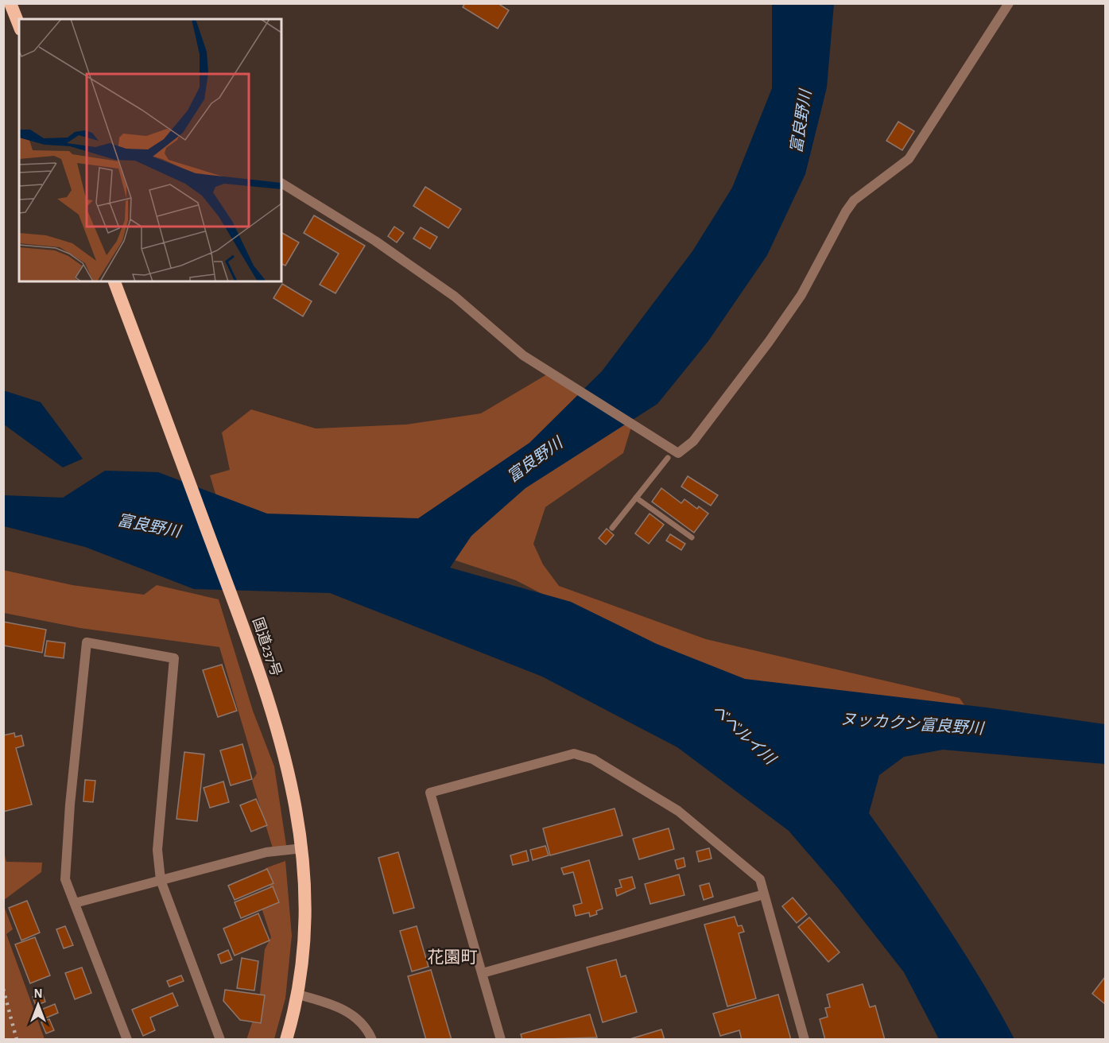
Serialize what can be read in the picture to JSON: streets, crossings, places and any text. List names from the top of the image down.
{
  "streets": {
    "highway": ["国道237号"]
  },
  "districts": ["花園町"],
  "water": ["富良野川", "ヌッカクシ富良野川", "ベベルイ川"],
  "north": "top"
}
